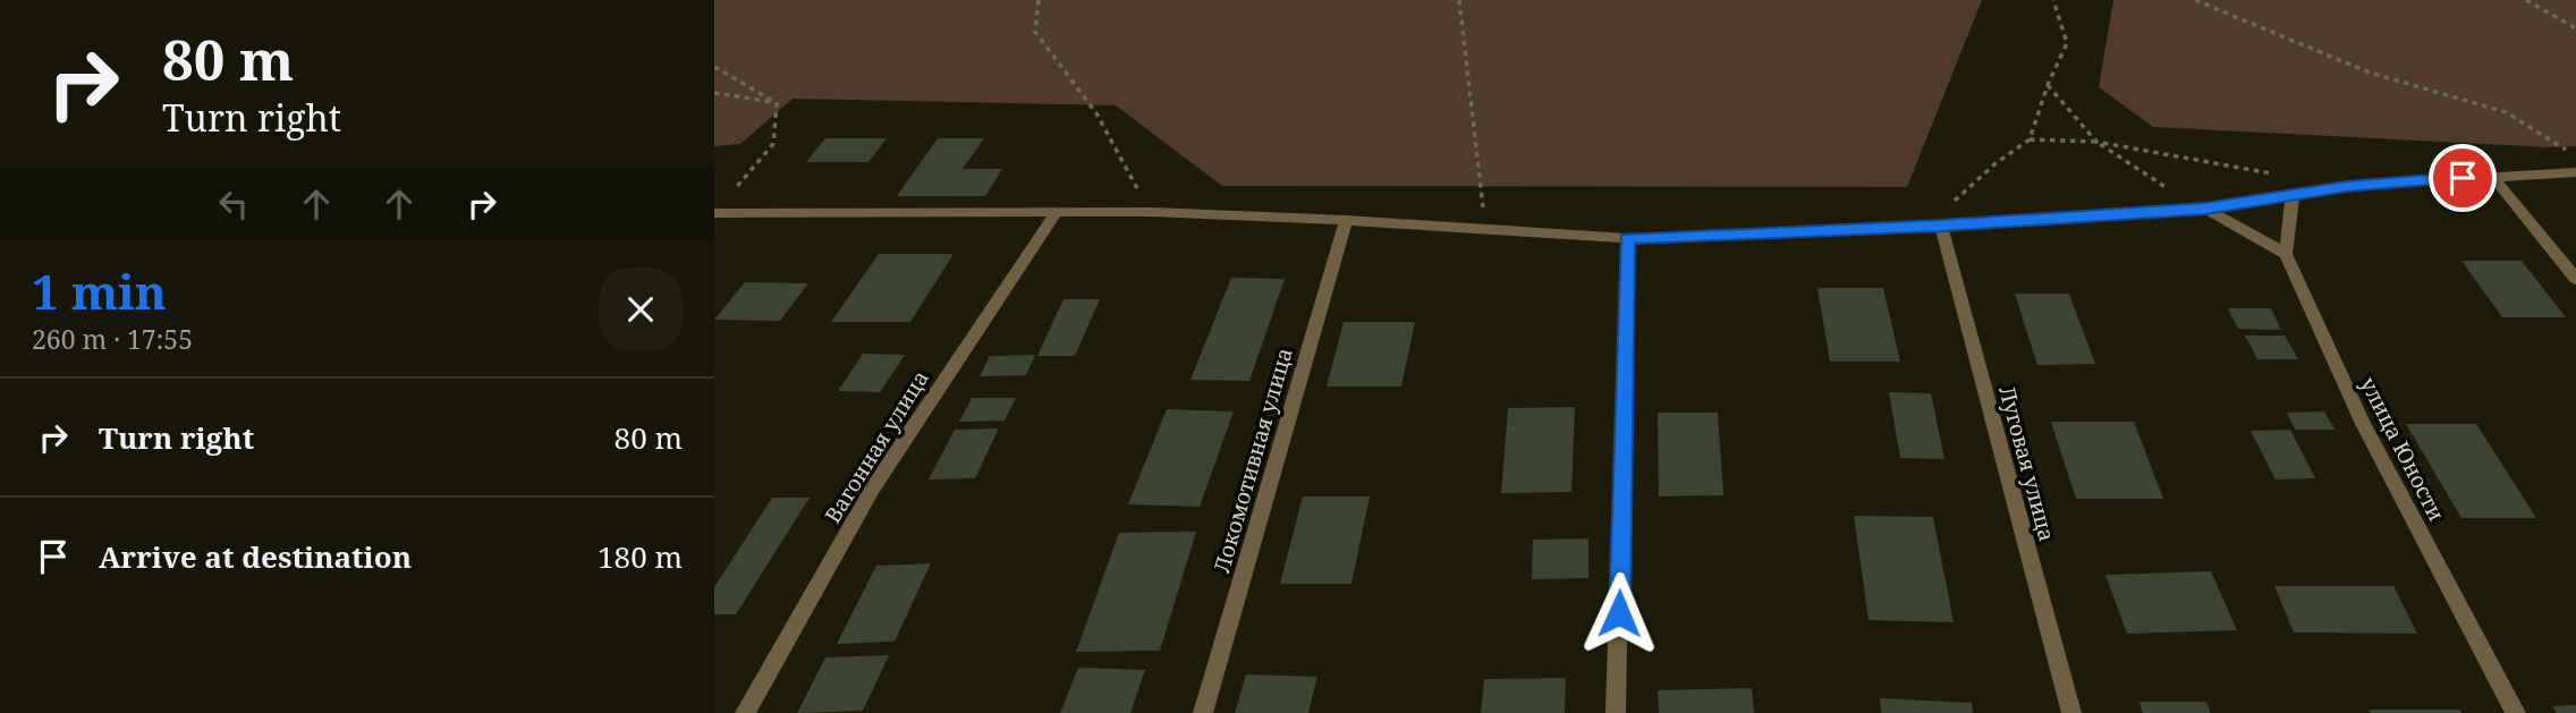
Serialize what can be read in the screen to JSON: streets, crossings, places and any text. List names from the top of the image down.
{
  "streets": {
    "street": [
      "Вагонная улица",
      "улица Юности",
      "Локомотивная улица",
      "Луговая улица"
    ]
  },
  "page": {
    "turn": ["80 m", "Turn right"],
    "heading": ["1 min", "260 m · 17:55"],
    "list": [
      {
        "name": "Turn right",
        "value": "80 m"
      },
      {
        "name": "Arrive at destination",
        "value": "180 m"
      }
    ]
  }
}
